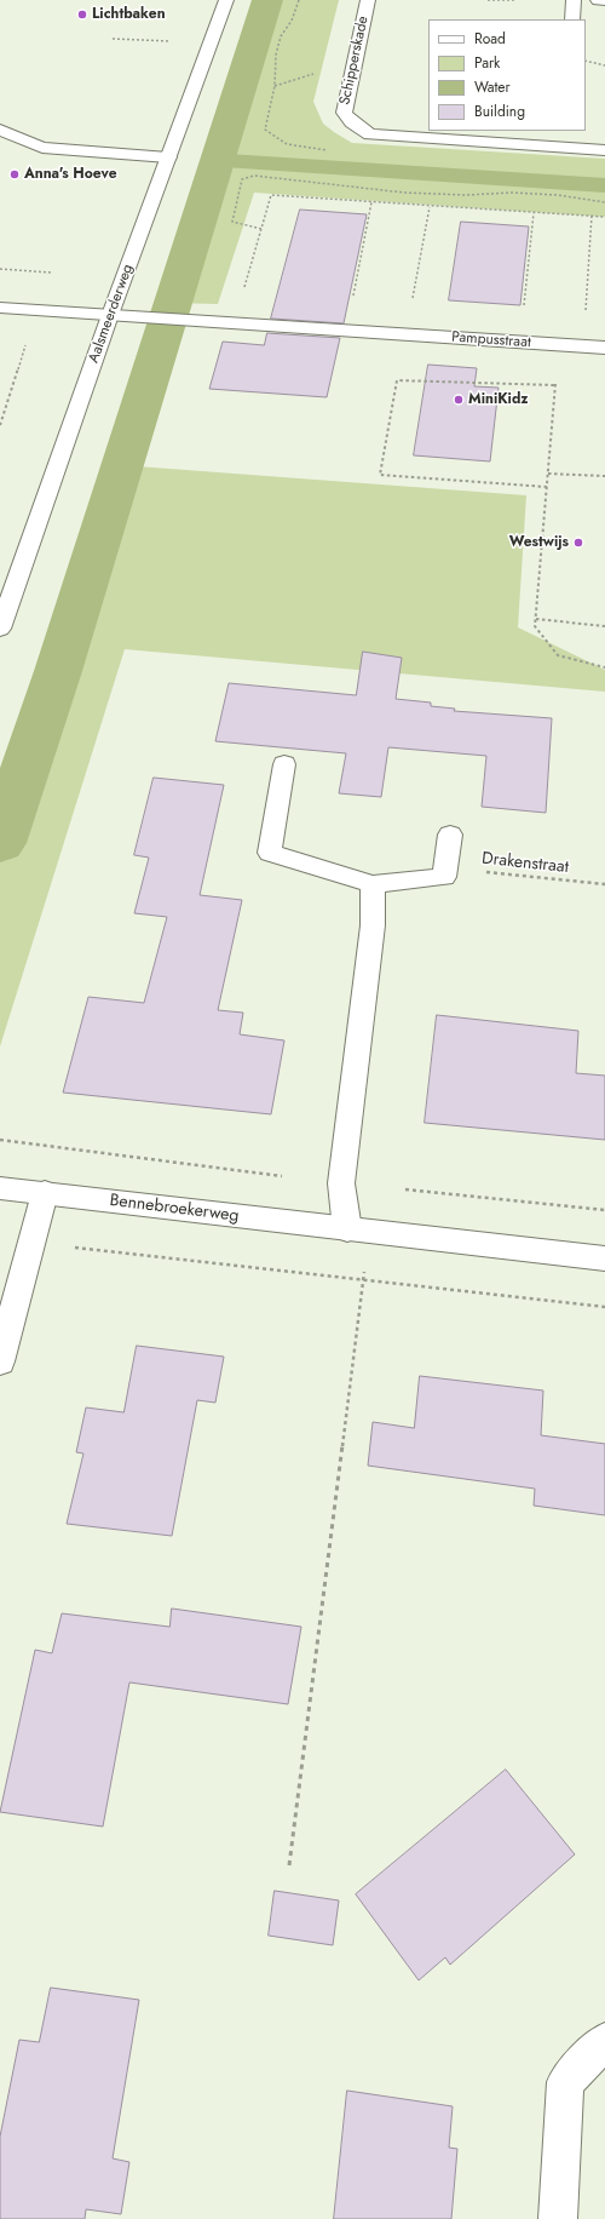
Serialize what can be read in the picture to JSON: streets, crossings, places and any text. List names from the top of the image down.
{
  "streets": {
    "street": [
      "Schipperskade",
      "Aalsmeerderweg",
      "Pampusstraat",
      "Bennebroekerweg"
    ],
    "path": ["Drakenstraat"]
  },
  "crossings": [
    ["Aalsmeerderweg", "Pampusstraat"]
  ],
  "places": [
    "Lichtbaken",
    "Anna's Hoeve",
    "MiniKidz",
    "Westwijs"
  ],
  "legend": [
    "Road",
    "Park",
    "Water",
    "Building"
  ]
}
